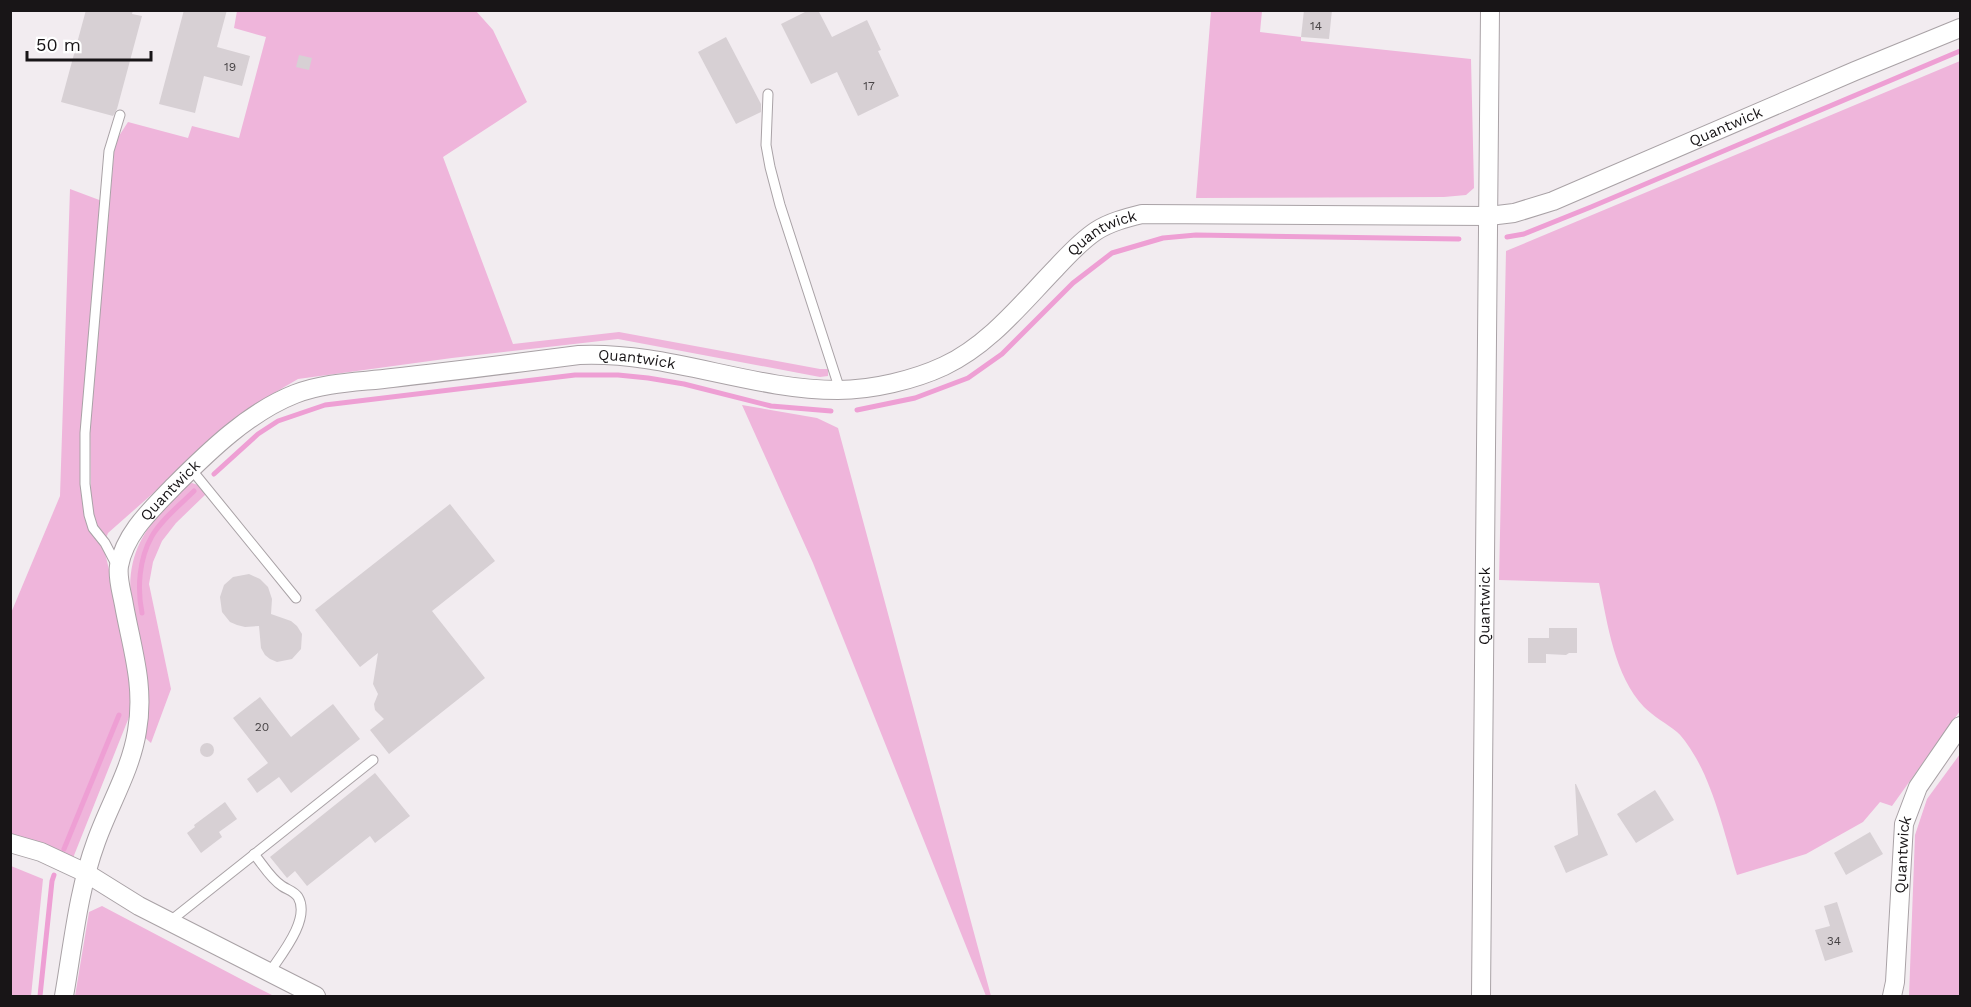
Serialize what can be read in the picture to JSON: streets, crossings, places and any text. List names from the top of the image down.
{
  "streets": {
    "street": ["Quantwick"]
  },
  "house_numbers": [
    "14",
    "19",
    "17",
    "20",
    "34"
  ],
  "scale_bar": "50 m"
}
